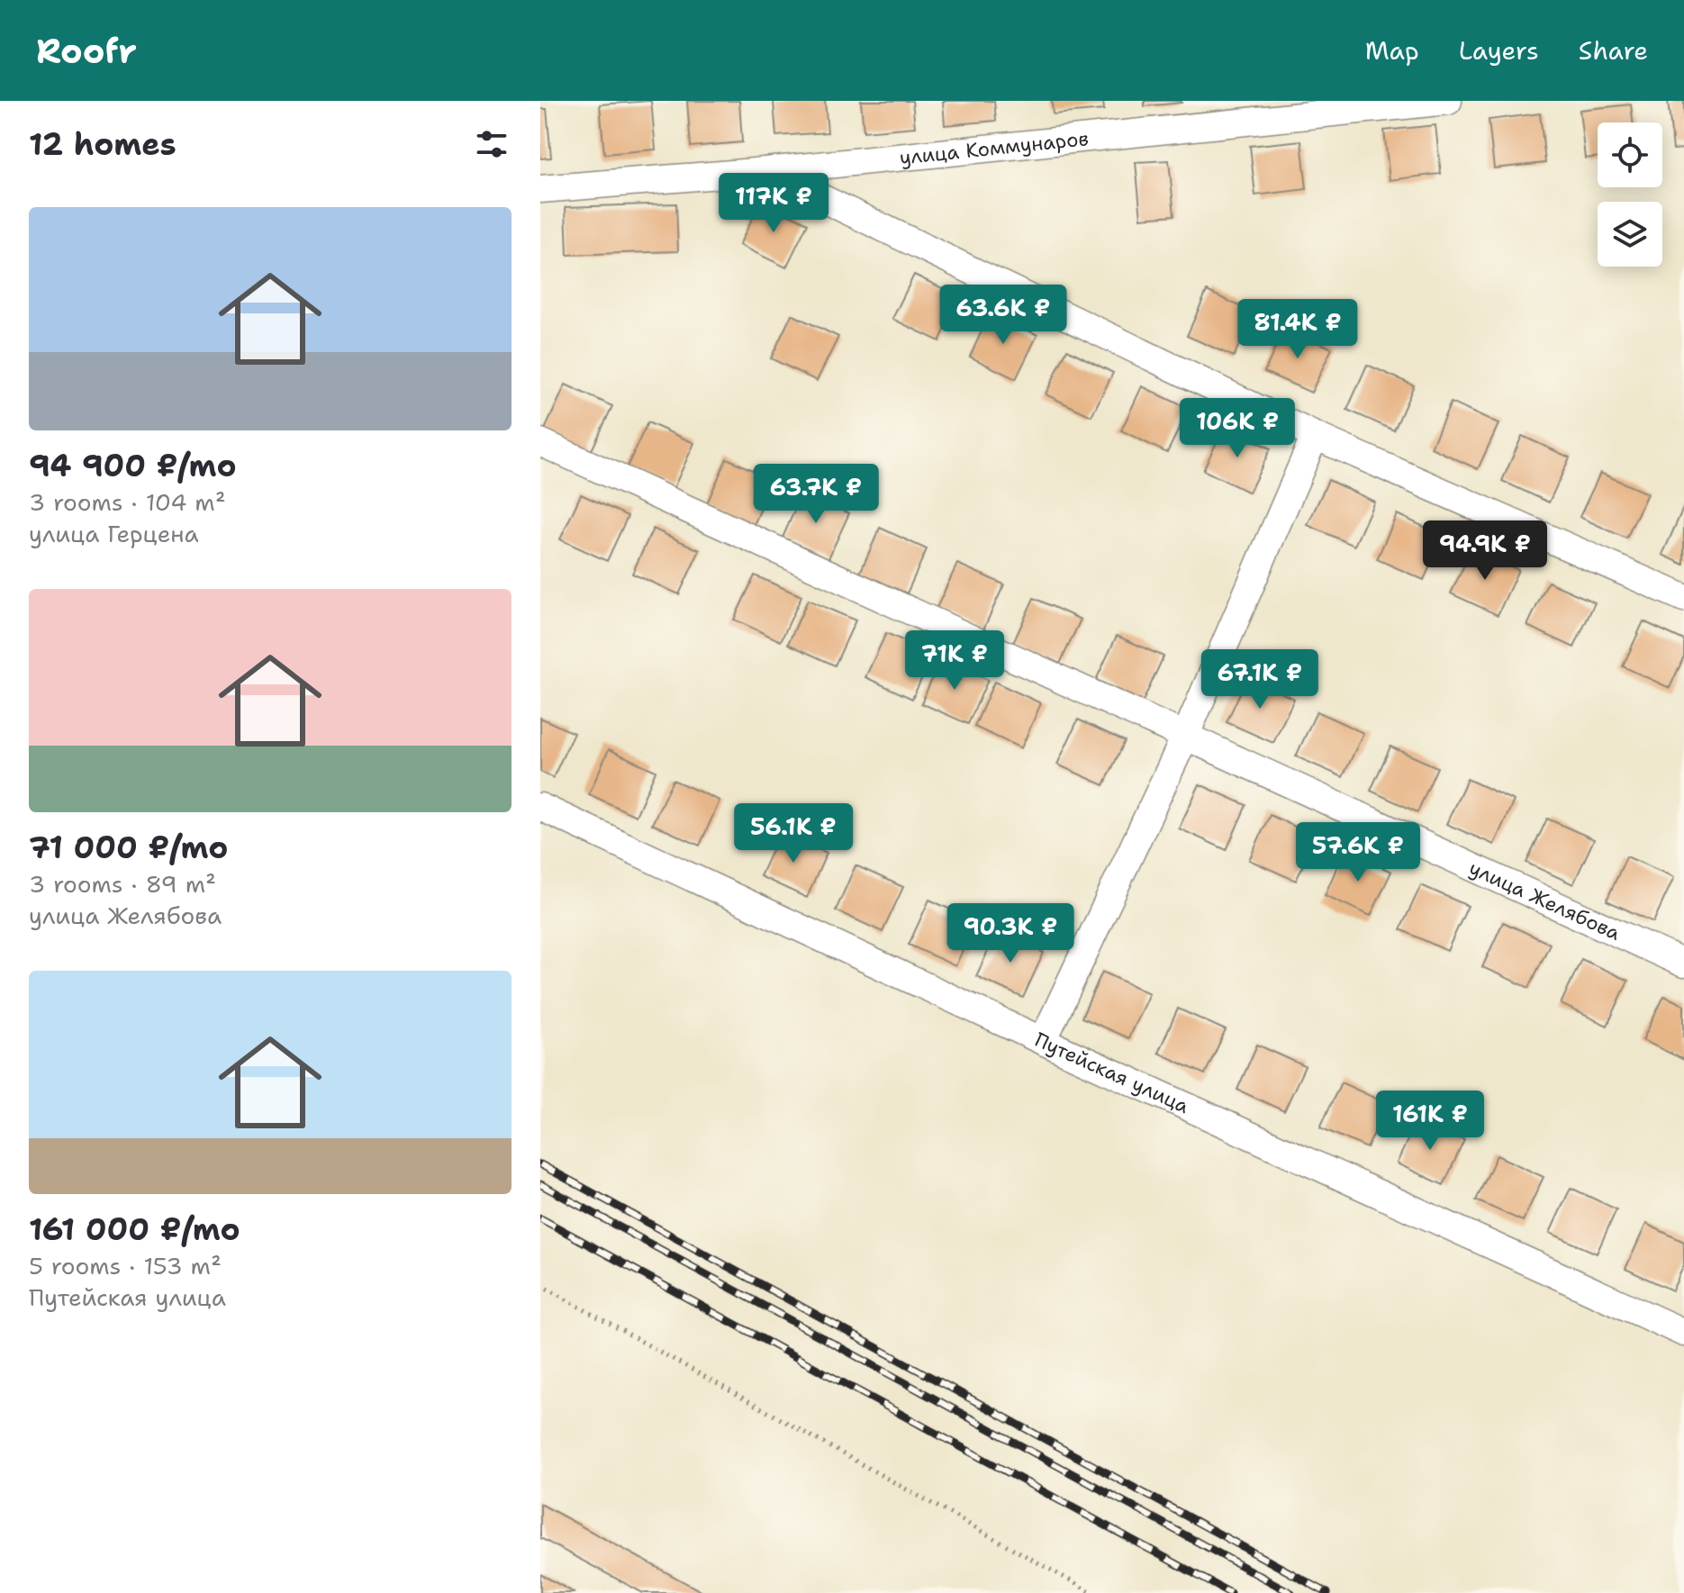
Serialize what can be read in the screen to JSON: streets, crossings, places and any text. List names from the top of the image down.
{
  "streets": {
    "street": ["улица Коммунаров", "улица Желябова", "Путейская улица"]
  },
  "page": {
    "header": "Roofr",
    "nav": ["Map", "Layers", "Share"],
    "heading": "12 homes",
    "price": [
      "117K ₽",
      "63.6K ₽",
      "81.4K ₽",
      "106K ₽",
      "63.7K ₽",
      "94.9K ₽",
      "71K ₽",
      "67.1K ₽",
      "56.1K ₽",
      "57.6K ₽",
      "90.3K ₽",
      "161K ₽"
    ],
    "list": [
      {
        "name": "94 900 ₽/mo",
        "note": "3 rooms · 104 m² · улица Герцена"
      },
      {
        "name": "71 000 ₽/mo",
        "note": "3 rooms · 89 m² · улица Желябова"
      },
      {
        "name": "161 000 ₽/mo",
        "note": "5 rooms · 153 m² · Путейская улица"
      }
    ]
  }
}
